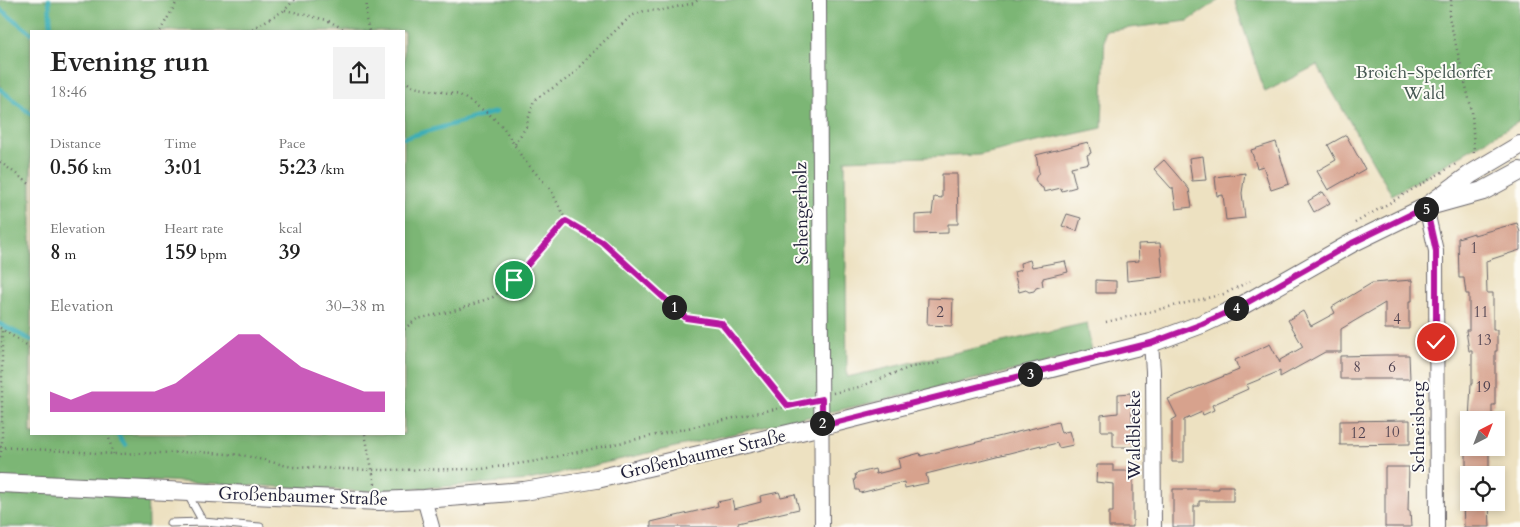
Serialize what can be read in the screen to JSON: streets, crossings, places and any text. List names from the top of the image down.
{
  "streets": {
    "street": [
      "Schengerholz",
      "Schneisberg",
      "Waldbleeke",
      "Großenbaumer Straße"
    ]
  },
  "crossings": [
    ["Schengerholz", "Großenbaumer Straße"],
    ["Schneisberg", "Großenbaumer Straße"],
    ["Waldbleeke", "Großenbaumer Straße"]
  ],
  "parks": ["Broich-Speldorfer Wald"],
  "house_numbers": [
    "1",
    "2",
    "11",
    "4",
    "13",
    "8",
    "6",
    "19",
    "10",
    "12"
  ],
  "north": "top right",
  "page": {
    "heading": ["Evening run", "18:46"],
    "stats": [
      ["Distance", "0.56 km"],
      ["Time", "3:01"],
      ["Pace", "5:23 /km"],
      ["Elevation", "8 m"],
      ["Heart rate", "159 bpm"],
      ["kcal", "39"]
    ],
    "pins": [
      "5",
      "1",
      "4",
      "3",
      "2"
    ],
    "chart": ["Elevation", "30–38 m"]
  }
}
